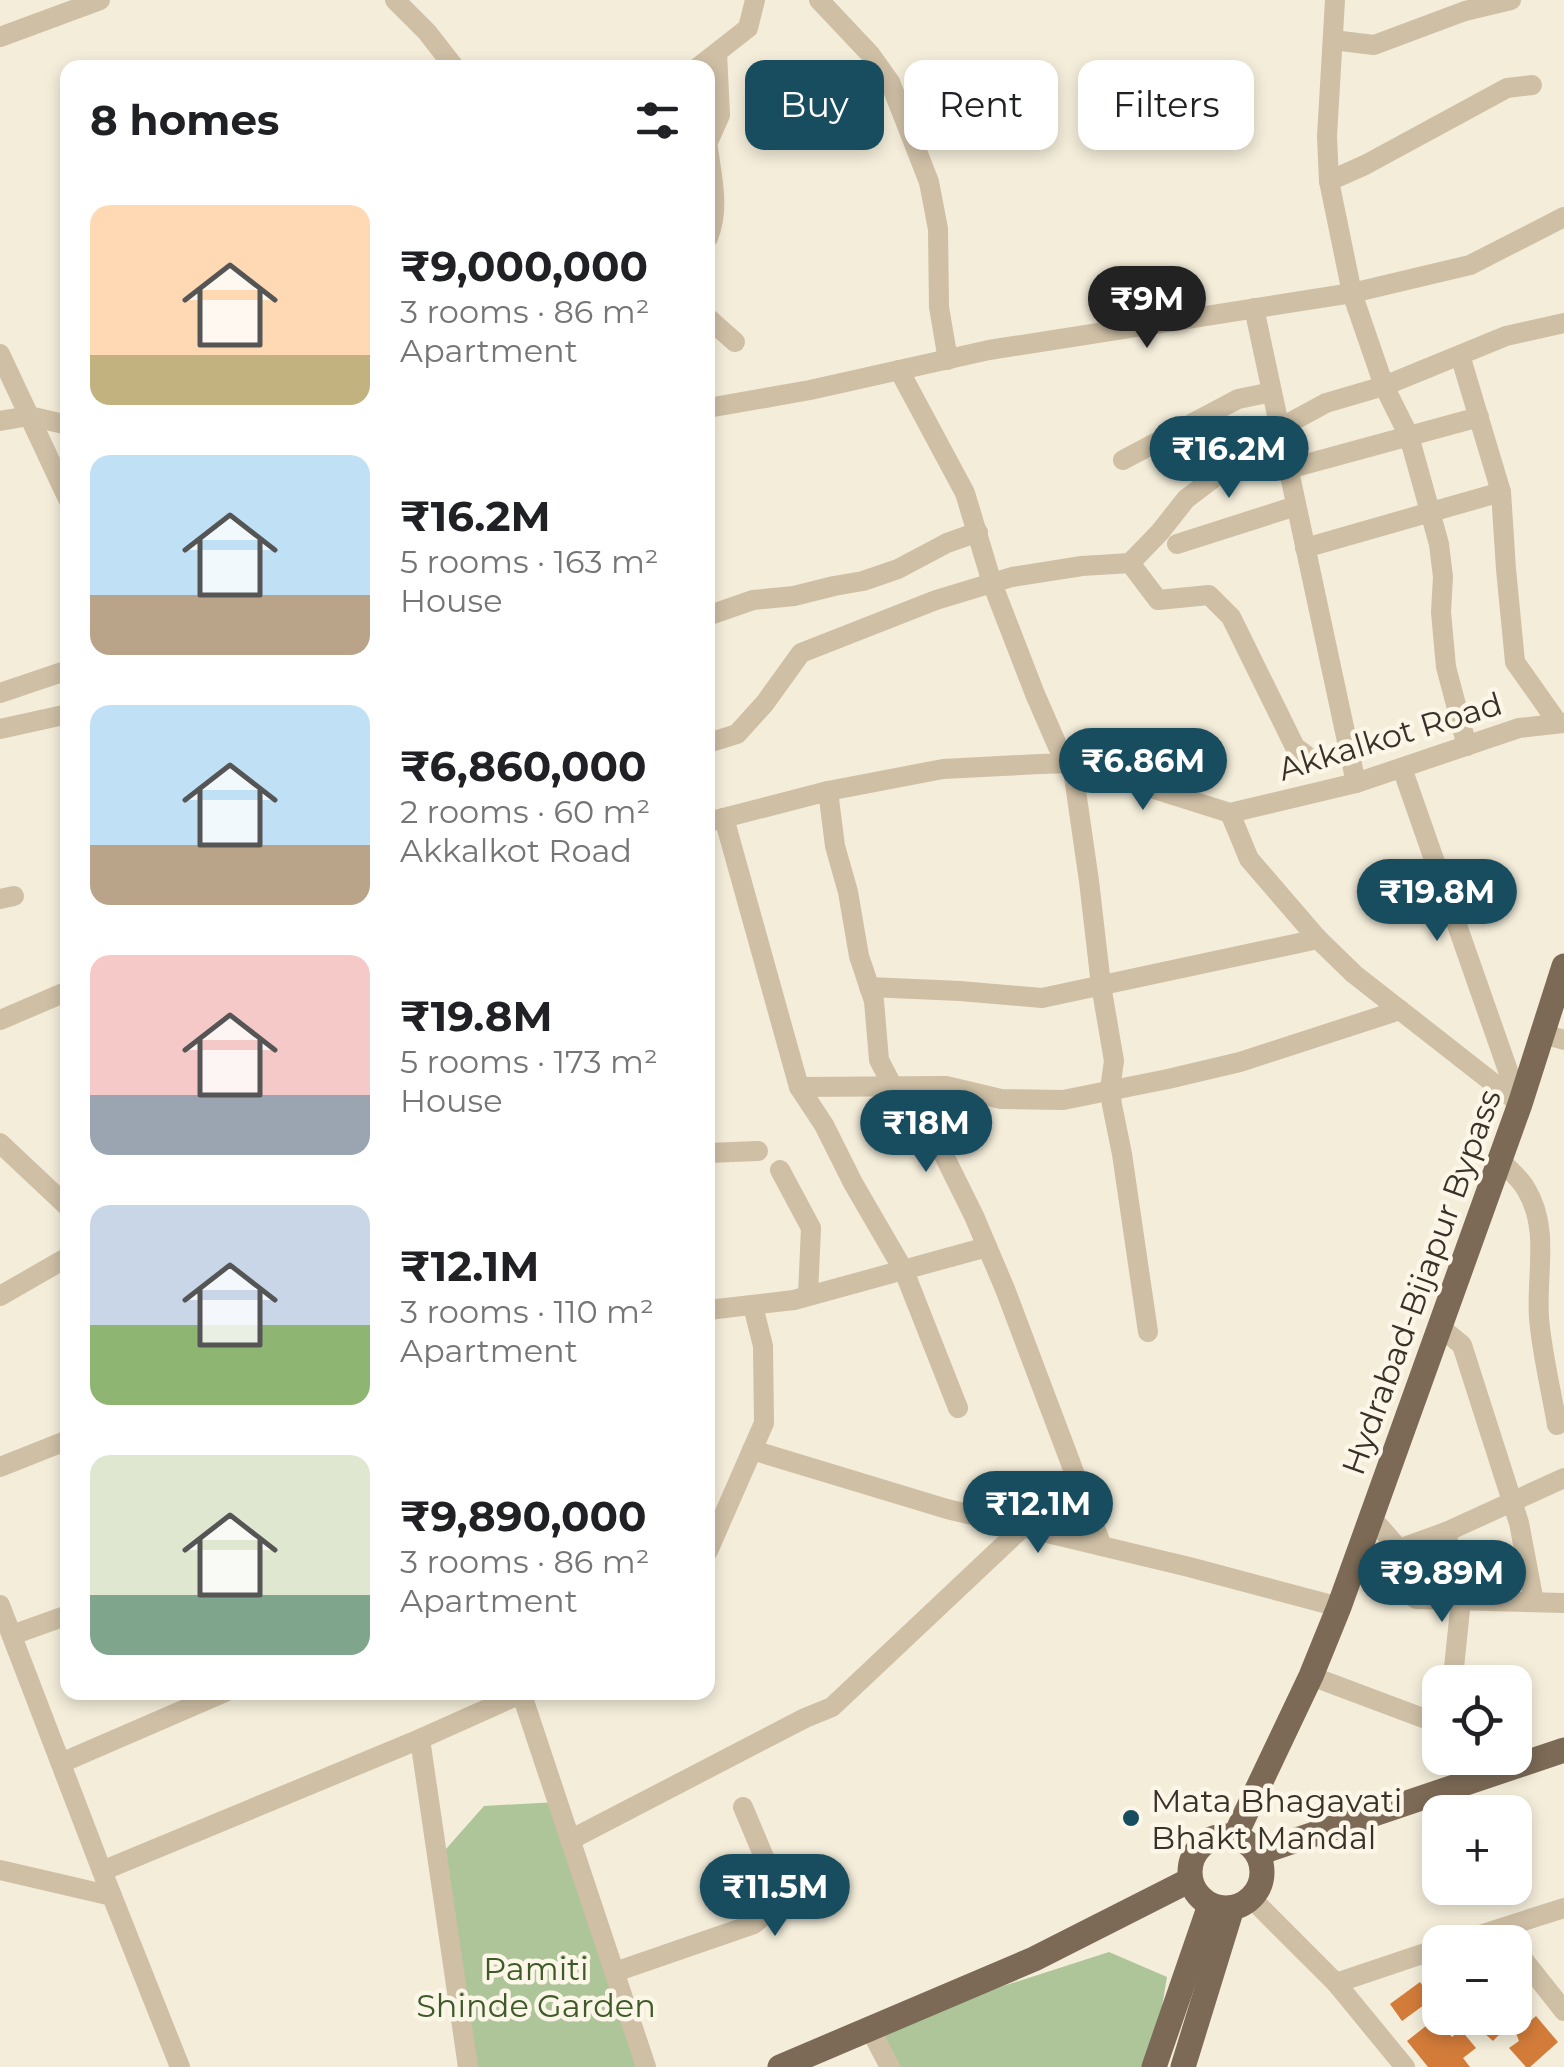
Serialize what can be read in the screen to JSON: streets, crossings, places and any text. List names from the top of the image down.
{
  "streets": {
    "main road": ["Hydrabad-Bijapur Bypass"],
    "street": ["Akkalkot Road"]
  },
  "parks": ["Pamiti Shinde Garden"],
  "places": ["Mata Bhagavati Bhakt Mandal"],
  "page": {
    "chip": ["Buy", "Rent", "Filters"],
    "heading": "8 homes",
    "list": [
      {
        "name": "₹9,000,000",
        "note": "3 rooms · 86 m² · Apartment"
      },
      {
        "name": "₹16.2M",
        "note": "5 rooms · 163 m² · House"
      },
      {
        "name": "₹6,860,000",
        "note": "2 rooms · 60 m² · Akkalkot Road"
      },
      {
        "name": "₹19.8M",
        "note": "5 rooms · 173 m² · House"
      },
      {
        "name": "₹12.1M",
        "note": "3 rooms · 110 m² · Apartment"
      },
      {
        "name": "₹9,890,000",
        "note": "3 rooms · 86 m² · Apartment"
      }
    ],
    "price": [
      "₹9M",
      "₹16.2M",
      "₹6.86M",
      "₹19.8M",
      "₹18M",
      "₹12.1M",
      "₹9.89M",
      "₹11.5M"
    ],
    "map_buttons": ["+", "−"]
  }
}
